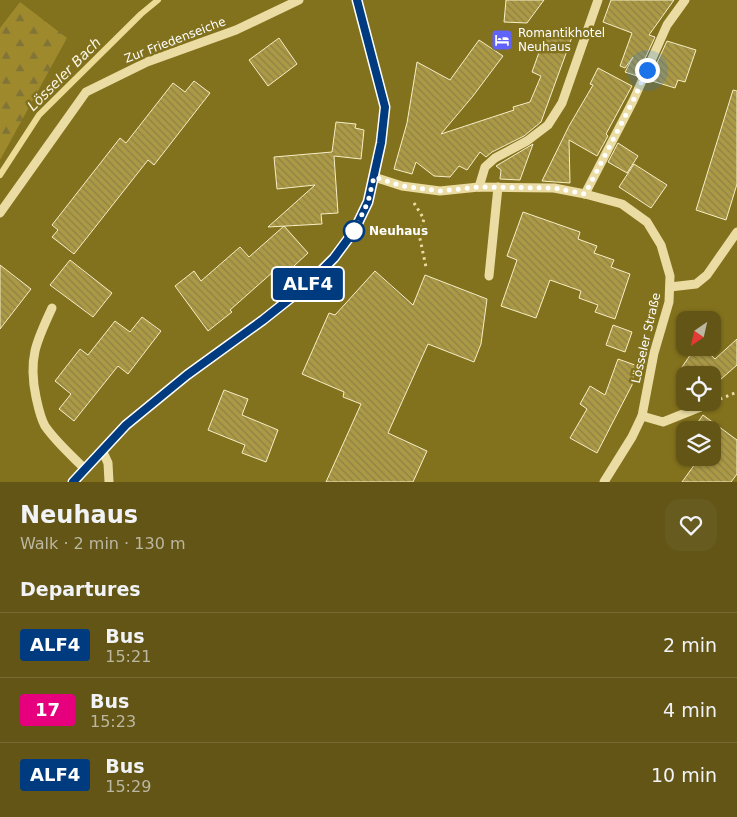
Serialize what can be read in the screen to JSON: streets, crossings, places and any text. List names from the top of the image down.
{
  "streets": {
    "street": ["Zur Friedenseiche", "Lösseler Straße"]
  },
  "water": ["Lösseler Bach"],
  "places": {
    "hotel": ["Romantikhotel Neuhaus"],
    "other": ["Neuhaus"]
  },
  "lines": ["bus line ALF4"],
  "north": "bottom left",
  "page": {
    "on_map": "ALF4",
    "heading": [
      ["Neuhaus", "Walk · 2 min · 130 m"],
      "Departures"
    ],
    "list": [
      {
        "mark": "ALF4",
        "name": "Bus",
        "note": "15:21",
        "value": "2 min"
      },
      {
        "mark": "17",
        "name": "Bus",
        "note": "15:23",
        "value": "4 min"
      },
      {
        "mark": "ALF4",
        "name": "Bus",
        "note": "15:29",
        "value": "10 min"
      }
    ]
  }
}
